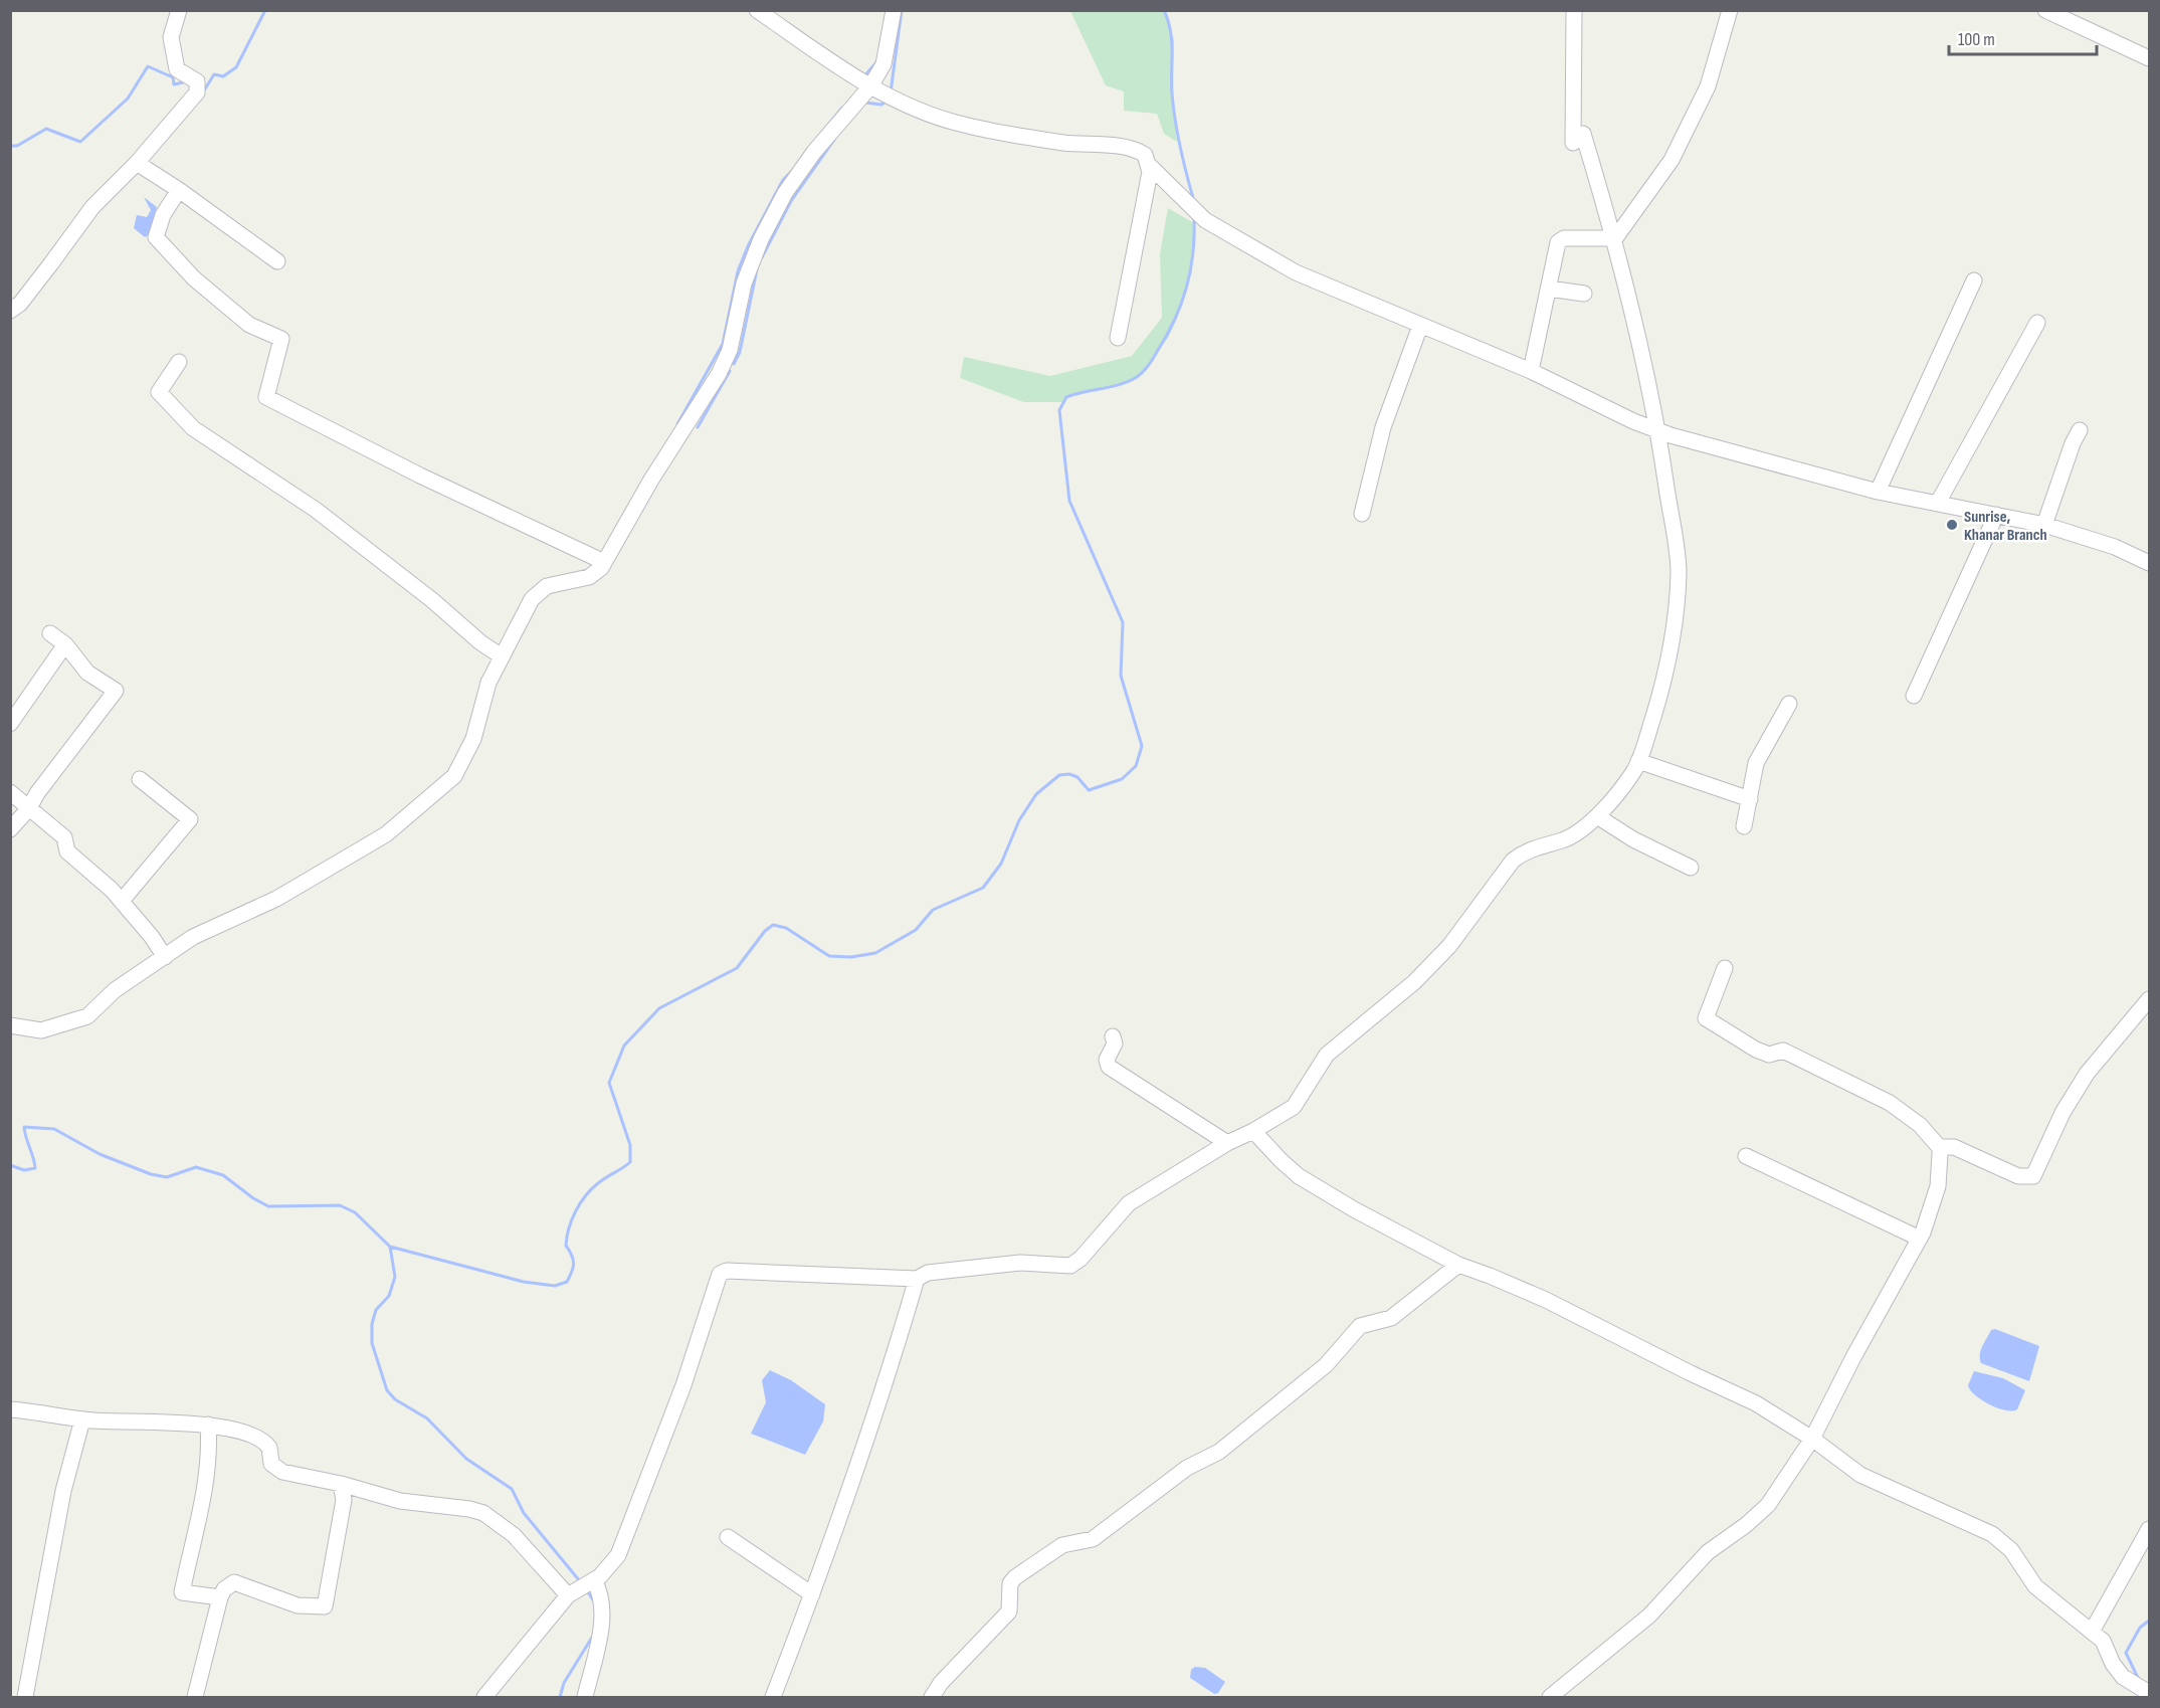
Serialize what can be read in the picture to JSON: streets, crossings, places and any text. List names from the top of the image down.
{
  "places": ["Sunrise, Khanar Branch"],
  "scale_bar": "100 m"
}
